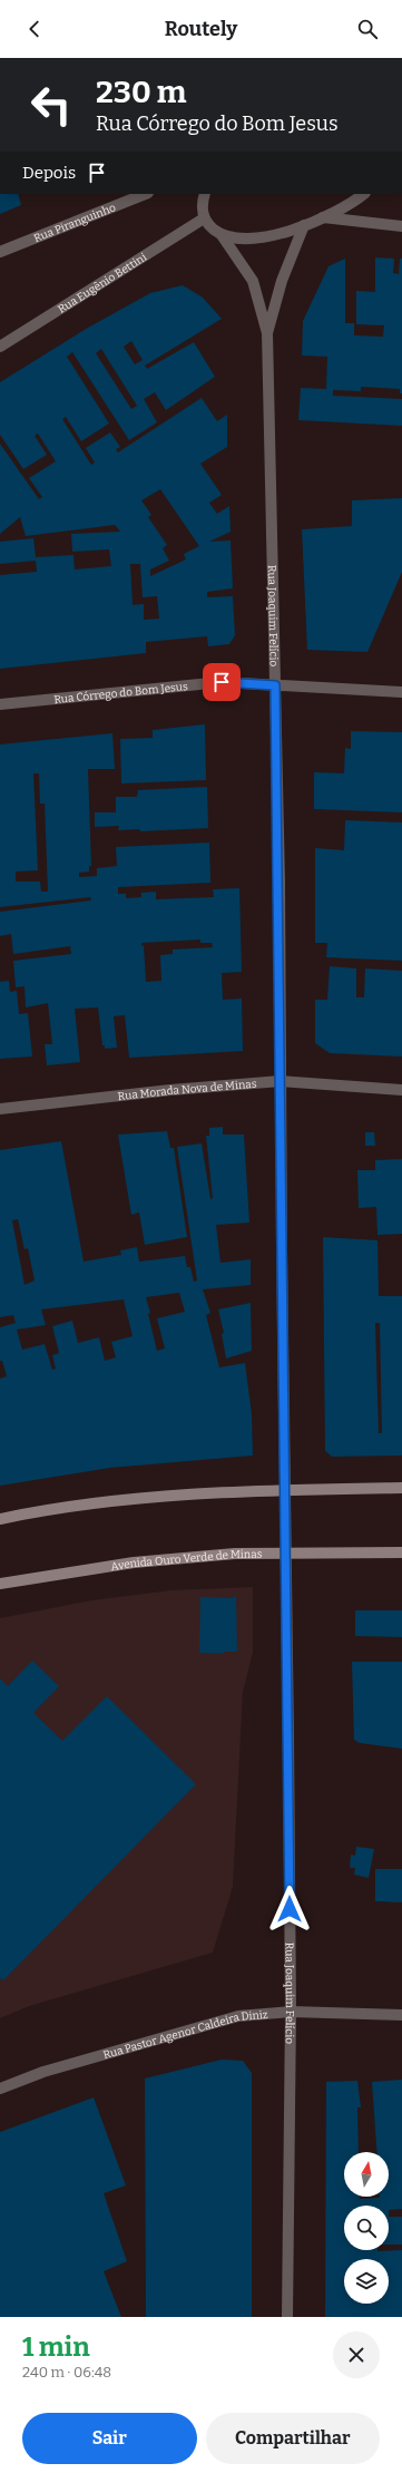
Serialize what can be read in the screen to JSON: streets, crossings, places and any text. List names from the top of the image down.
{
  "streets": {
    "street": [
      "Rua Piranguinho",
      "Rua Eugênio Bettini",
      "Rua Joaquim Felício",
      "Rua Córrego do Bom Jesus",
      "Rua Morada Nova de Minas",
      "Avenida Ouro Verde de Minas",
      "Rua Pastor Agenor Caldeira Diniz"
    ]
  },
  "crossings": [
    ["Rua Eugênio Bettini", "Rua Joaquim Felício"],
    ["Rua Joaquim Felício", "Rua Córrego do Bom Jesus"],
    ["Rua Joaquim Felício", "Rua Morada Nova de Minas"],
    ["Rua Joaquim Felício", "Avenida Ouro Verde de Minas"],
    ["Rua Joaquim Felício", "Rua Pastor Agenor Caldeira Diniz"]
  ],
  "north": "top",
  "page": {
    "header": "Routely",
    "turn": ["230 m", "Rua Córrego do Bom Jesus"],
    "then": "Depois",
    "heading": ["1 min", "240 m · 06:48"],
    "buttons": ["Sair", "Compartilhar"]
  }
}
